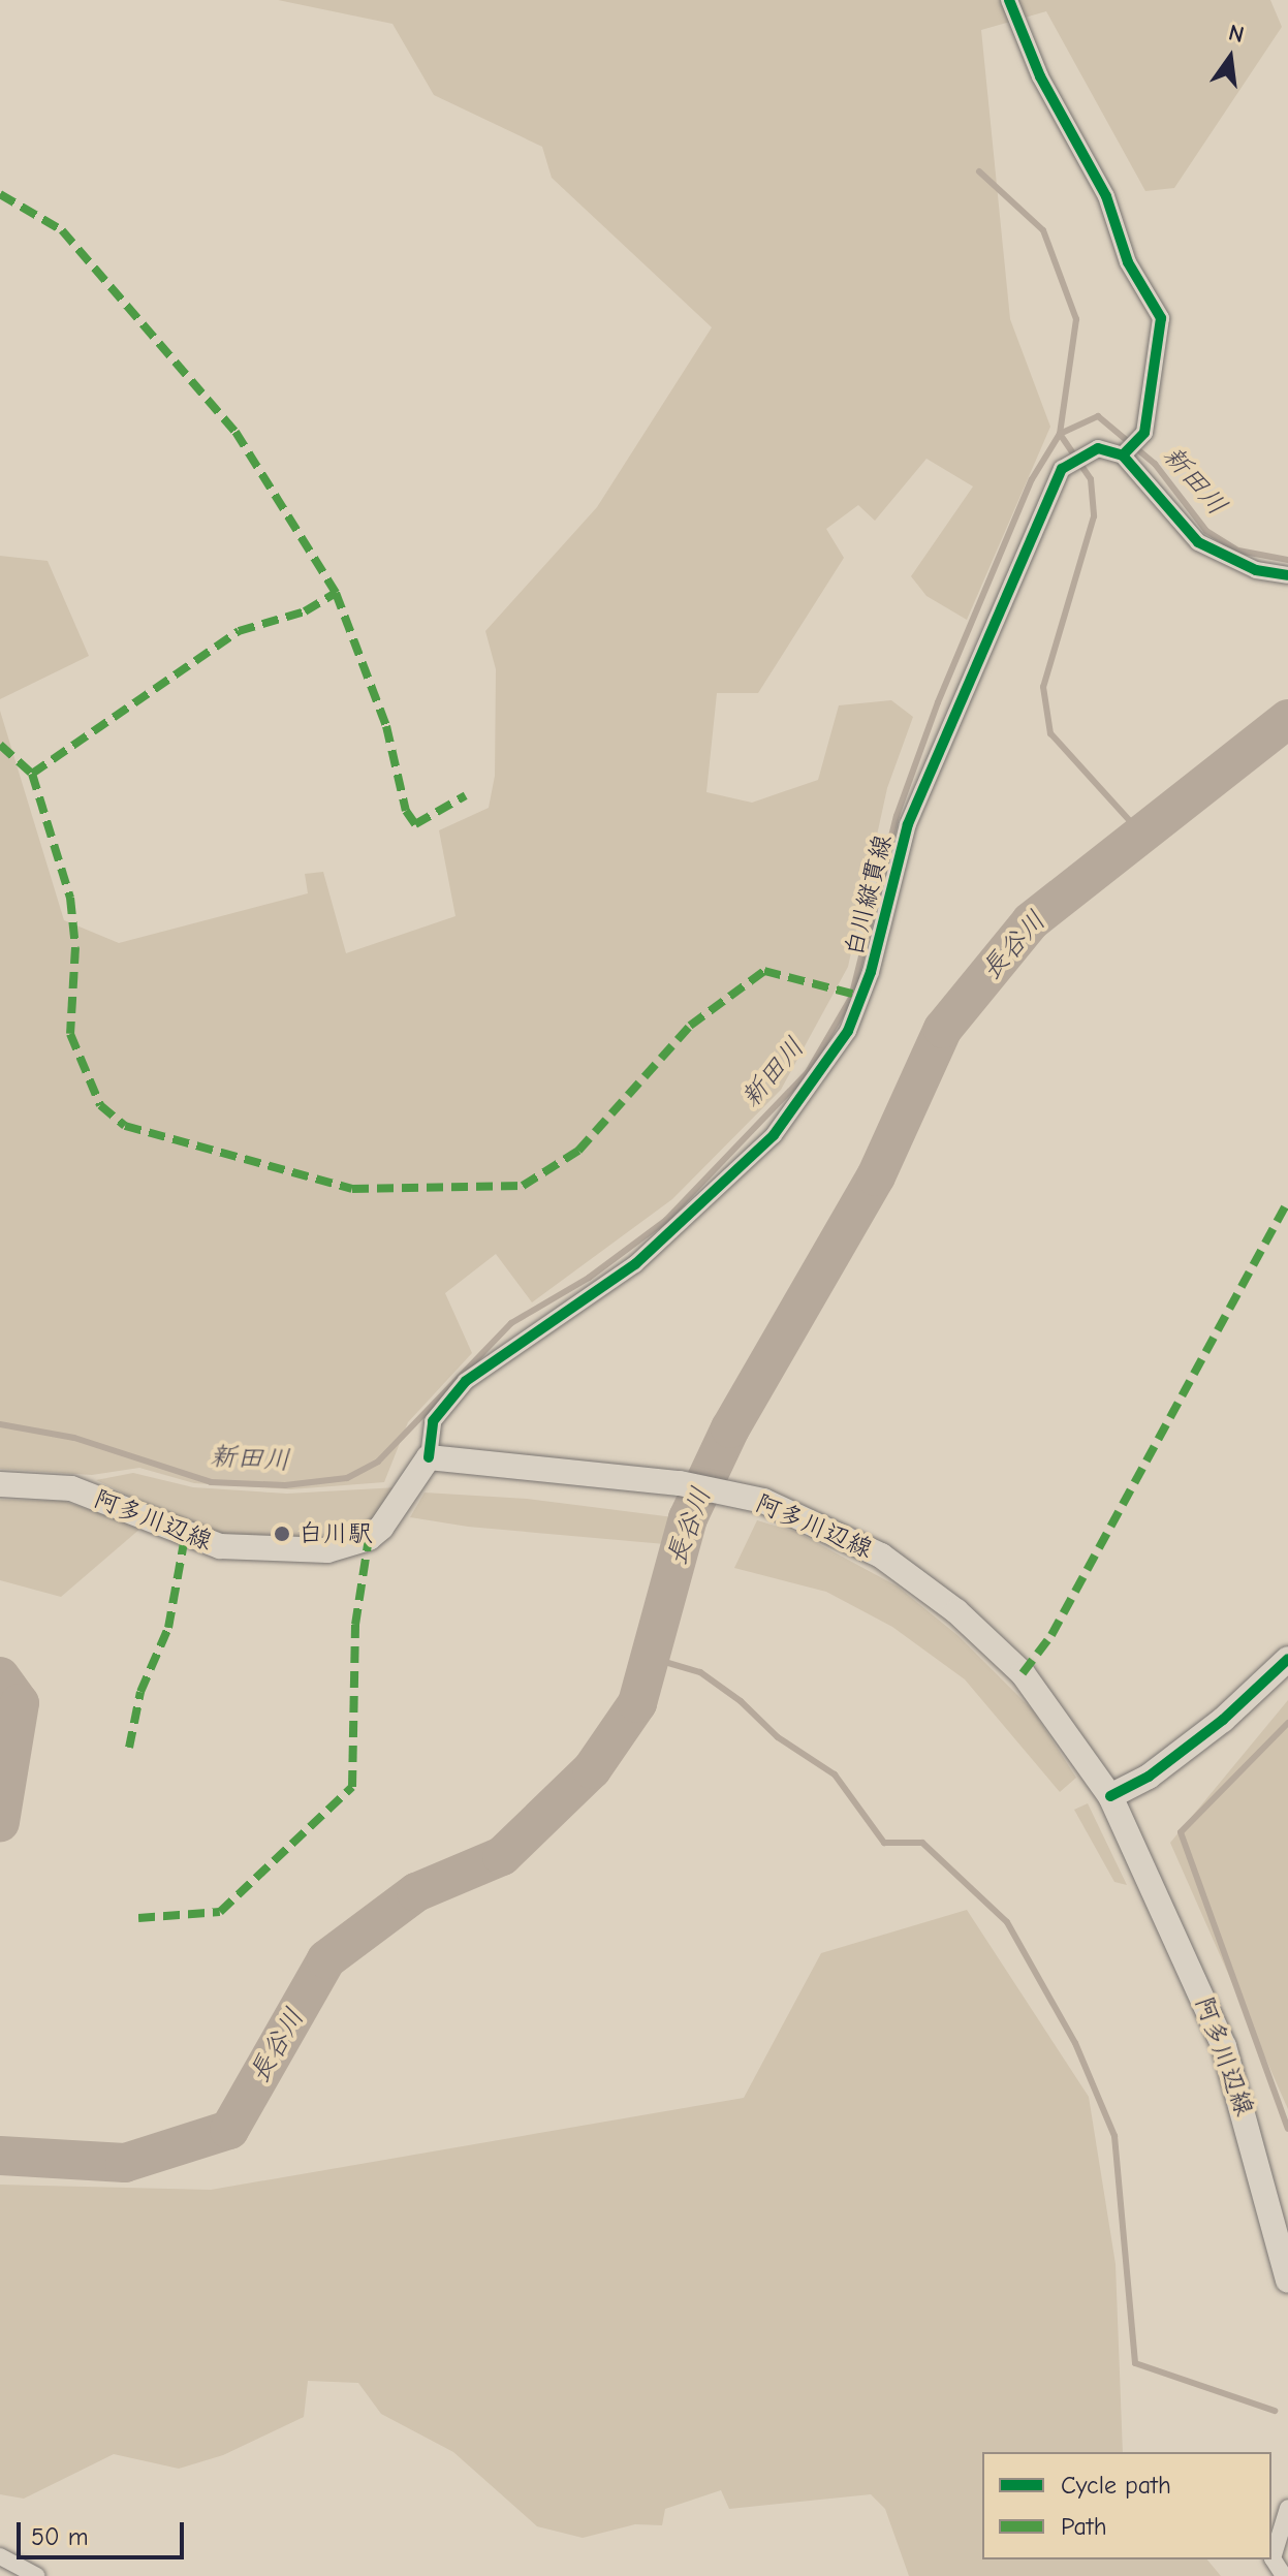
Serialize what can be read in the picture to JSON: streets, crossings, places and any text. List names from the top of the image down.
{
  "streets": {
    "main road": ["阿多川辺線"],
    "street": ["白川縦貫線"]
  },
  "crossings": [
    ["白川縦貫線", "阿多川辺線"]
  ],
  "water": ["新田川", "長谷川"],
  "places": ["白川駅"],
  "legend": ["Cycle path", "Path"],
  "scale_bar": "50 m",
  "north": "top"
}
